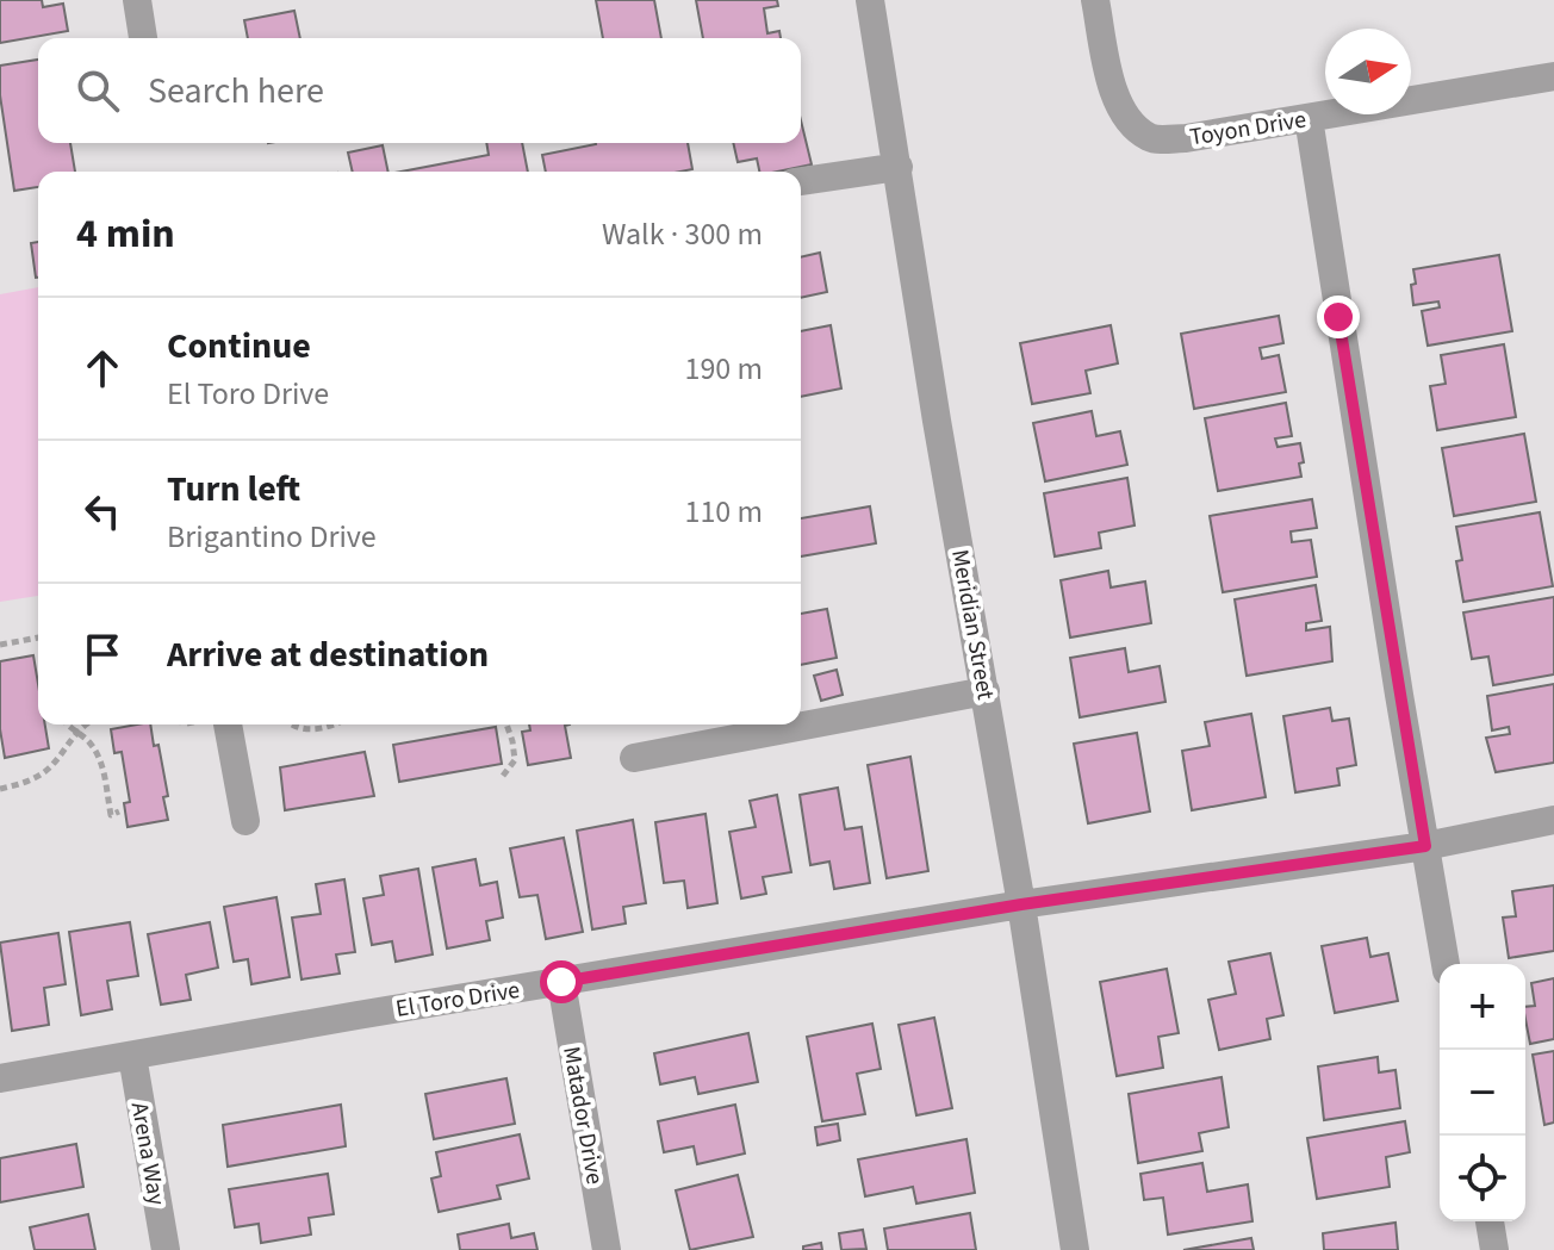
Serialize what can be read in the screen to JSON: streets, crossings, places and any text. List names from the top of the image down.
{
  "streets": {
    "street": [
      "Toyon Drive",
      "Meridian Street",
      "El Toro Drive",
      "Matador Drive",
      "Arena Way"
    ]
  },
  "crossings": [
    ["Meridian Street", "El Toro Drive"],
    ["El Toro Drive", "Matador Drive"],
    ["El Toro Drive", "Arena Way"]
  ],
  "north": "right",
  "page": {
    "search": "Search here",
    "heading": ["4 min", "Walk · 300 m"],
    "list": [
      ["Continue", "El Toro Drive", "190 m"],
      ["Turn left", "Brigantino Drive", "110 m"],
      "Arrive at destination"
    ],
    "map_buttons": ["+", "−"]
  }
}
